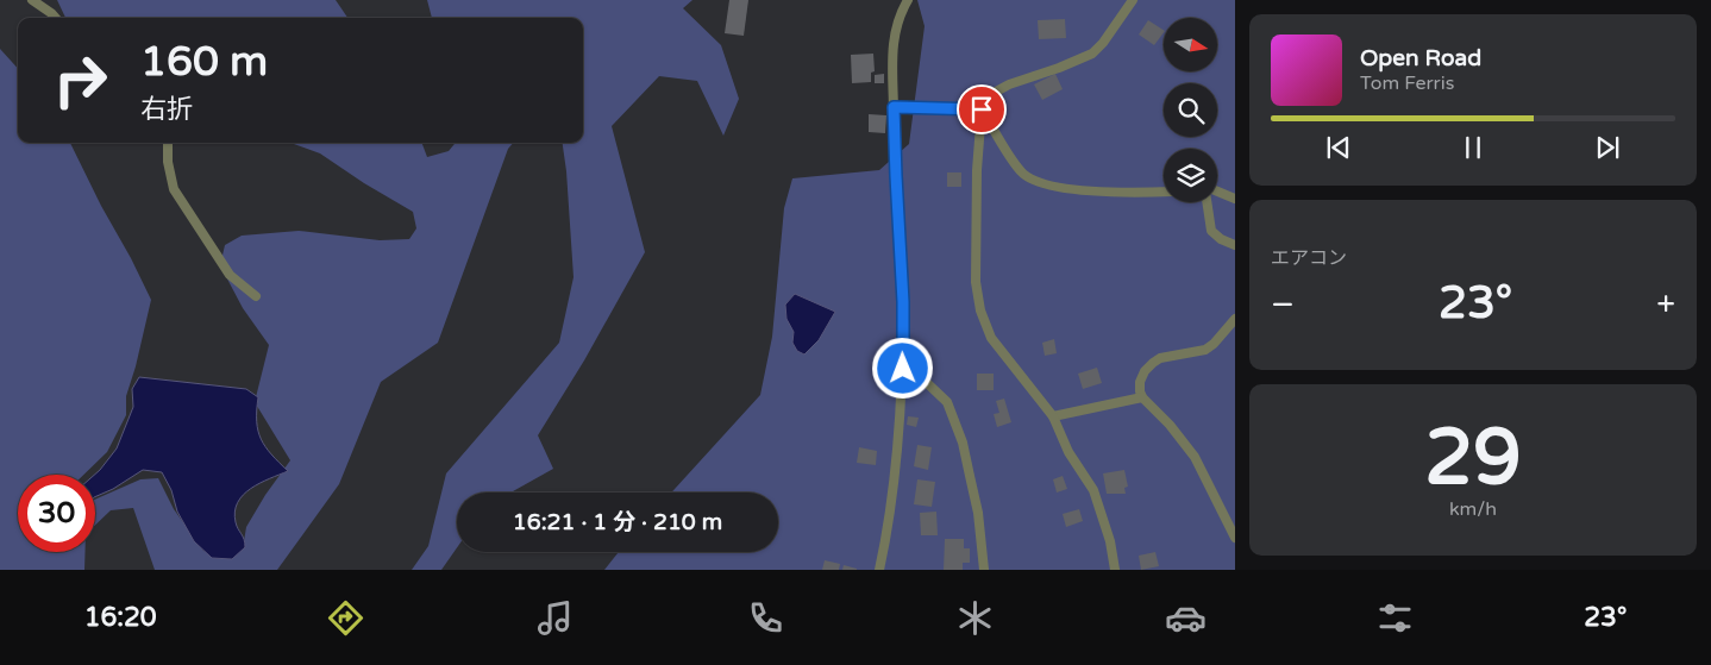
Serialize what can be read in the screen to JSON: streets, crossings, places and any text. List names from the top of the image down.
{
  "north": "right",
  "page": {
    "turn": ["160 m", "右折"],
    "song": ["Open Road", "Tom Ferris"],
    "tile": [
      "エアコン",
      ["29", "km/h"]
    ],
    "heat": ["−", "23°", "+"],
    "limit": "30",
    "trip": "16:21 · 1 分 · 210 m",
    "tabs": ["16:20", "23°"]
  }
}
